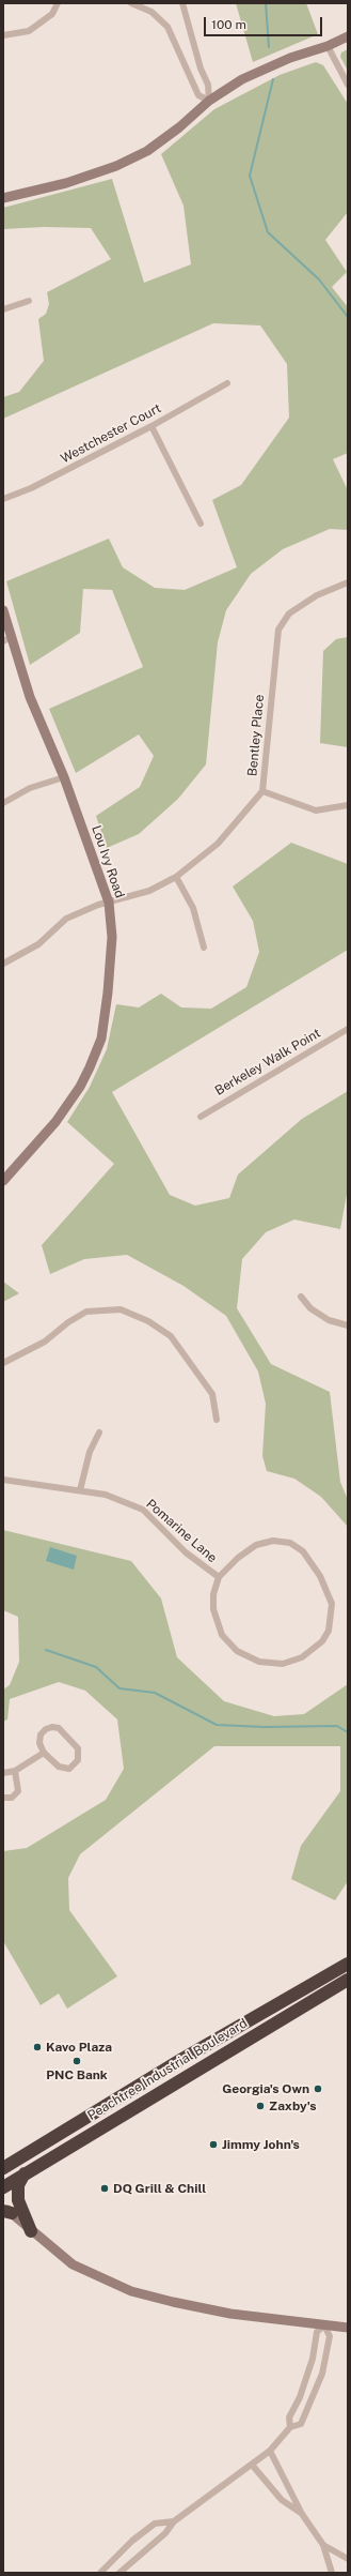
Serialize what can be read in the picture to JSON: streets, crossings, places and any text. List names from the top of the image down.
{
  "streets": {
    "highway": ["Peachtree Industrial Boulevard"],
    "street": [
      "Westchester Court",
      "Bentley Place",
      "Lou Ivy Road",
      "Berkeley Walk Point",
      "Pomarine Lane"
    ]
  },
  "crossings": [
    ["Bentley Place", "Lou Ivy Road"]
  ],
  "places": [
    "Kavo Plaza",
    "PNC Bank",
    "Georgia's Own",
    "Zaxby's",
    "Jimmy John's",
    "DQ Grill & Chill"
  ],
  "scale_bar": "100 m"
}
